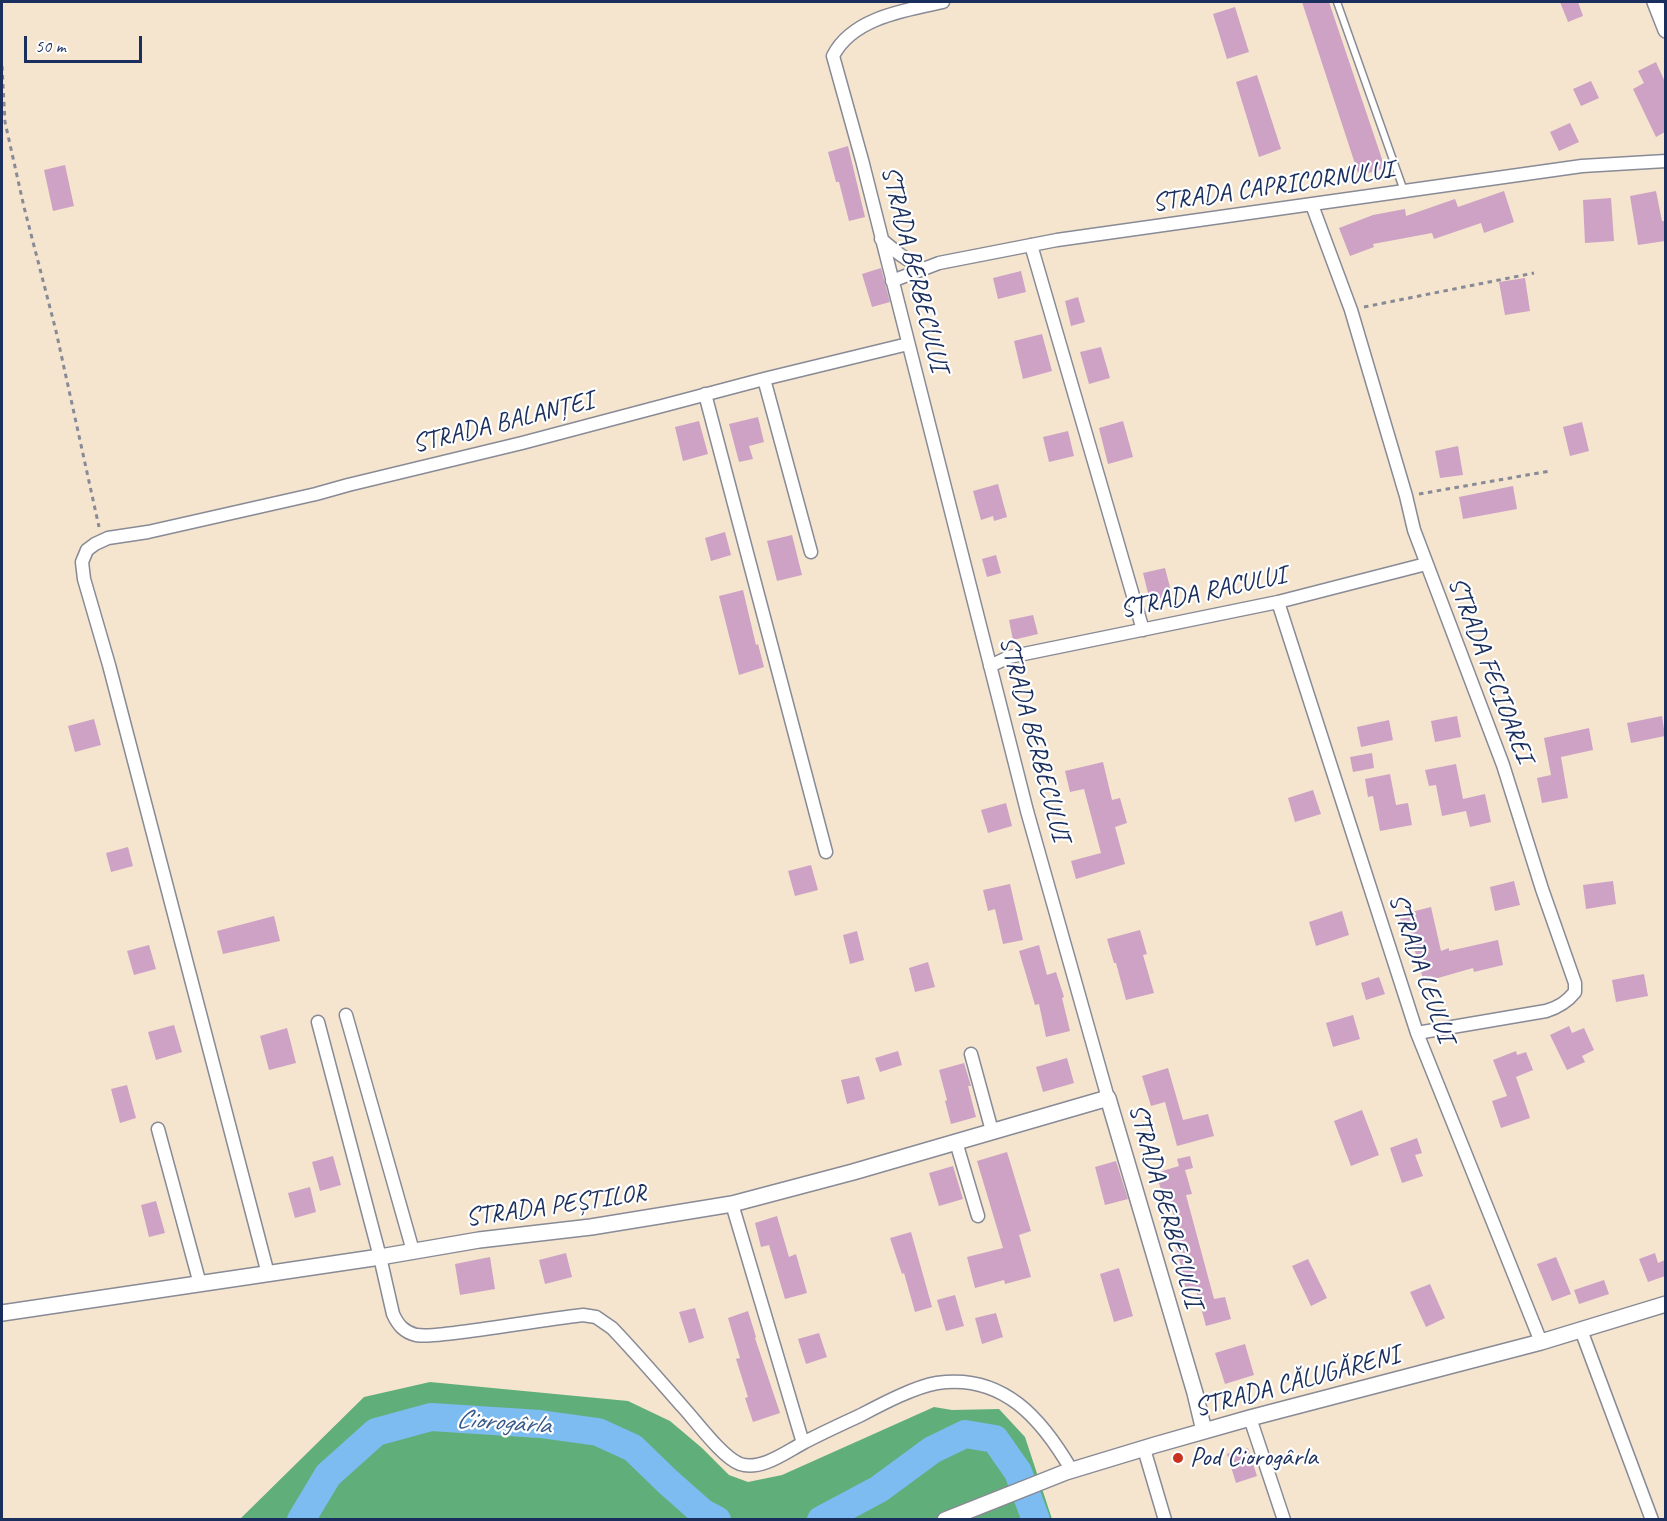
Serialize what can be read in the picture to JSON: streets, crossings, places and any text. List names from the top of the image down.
{
  "streets": {
    "street": [
      "STRADA CAPRICORNULUI",
      "STRADA BERBECULUI",
      "STRADA BALANȚEI",
      "STRADA RACULUI",
      "STRADA FECIOAREI",
      "STRADA LEULUI",
      "STRADA PEȘTILOR",
      "STRADA CĂLUGĂRENI"
    ]
  },
  "crossings": [
    ["STRADA CAPRICORNULUI", "STRADA BERBECULUI"],
    ["STRADA CAPRICORNULUI", "STRADA FECIOAREI"],
    ["STRADA BERBECULUI", "STRADA BALANȚEI"],
    ["STRADA BERBECULUI", "STRADA RACULUI"],
    ["STRADA BERBECULUI", "STRADA PEȘTILOR"],
    ["STRADA BERBECULUI", "STRADA CĂLUGĂRENI"],
    ["STRADA RACULUI", "STRADA FECIOAREI"],
    ["STRADA RACULUI", "STRADA LEULUI"],
    ["STRADA FECIOAREI", "STRADA LEULUI"],
    ["STRADA LEULUI", "STRADA CĂLUGĂRENI"]
  ],
  "water": ["Ciorogârla"],
  "places": ["Pod Ciorogârla"],
  "scale_bar": "50 m"
}
